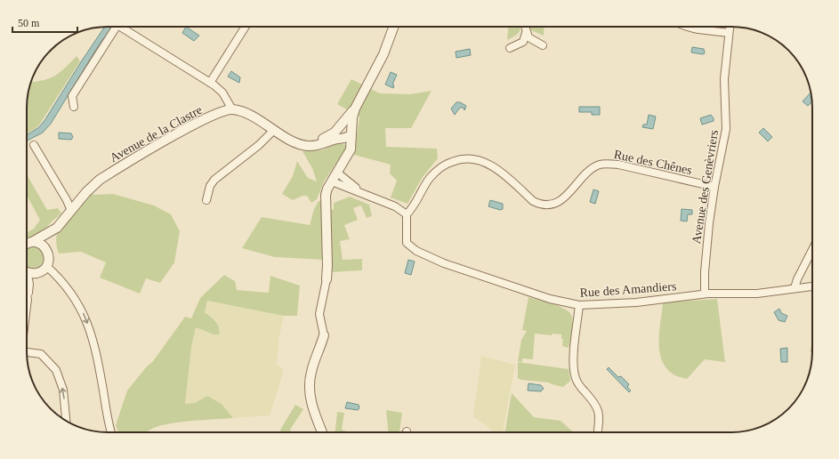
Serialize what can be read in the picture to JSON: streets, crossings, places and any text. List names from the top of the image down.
{
  "streets": {
    "street": [
      "Avenue de la Clastre",
      "Rue des Chênes",
      "Avenue des Genèvriers",
      "Rue des Amandiers"
    ]
  },
  "crossings": [
    ["Rue des Chênes", "Avenue des Genèvriers"],
    ["Rue des Chênes", "Rue des Amandiers"],
    ["Avenue des Genèvriers", "Rue des Amandiers"]
  ],
  "scale_bar": "50 m"
}
